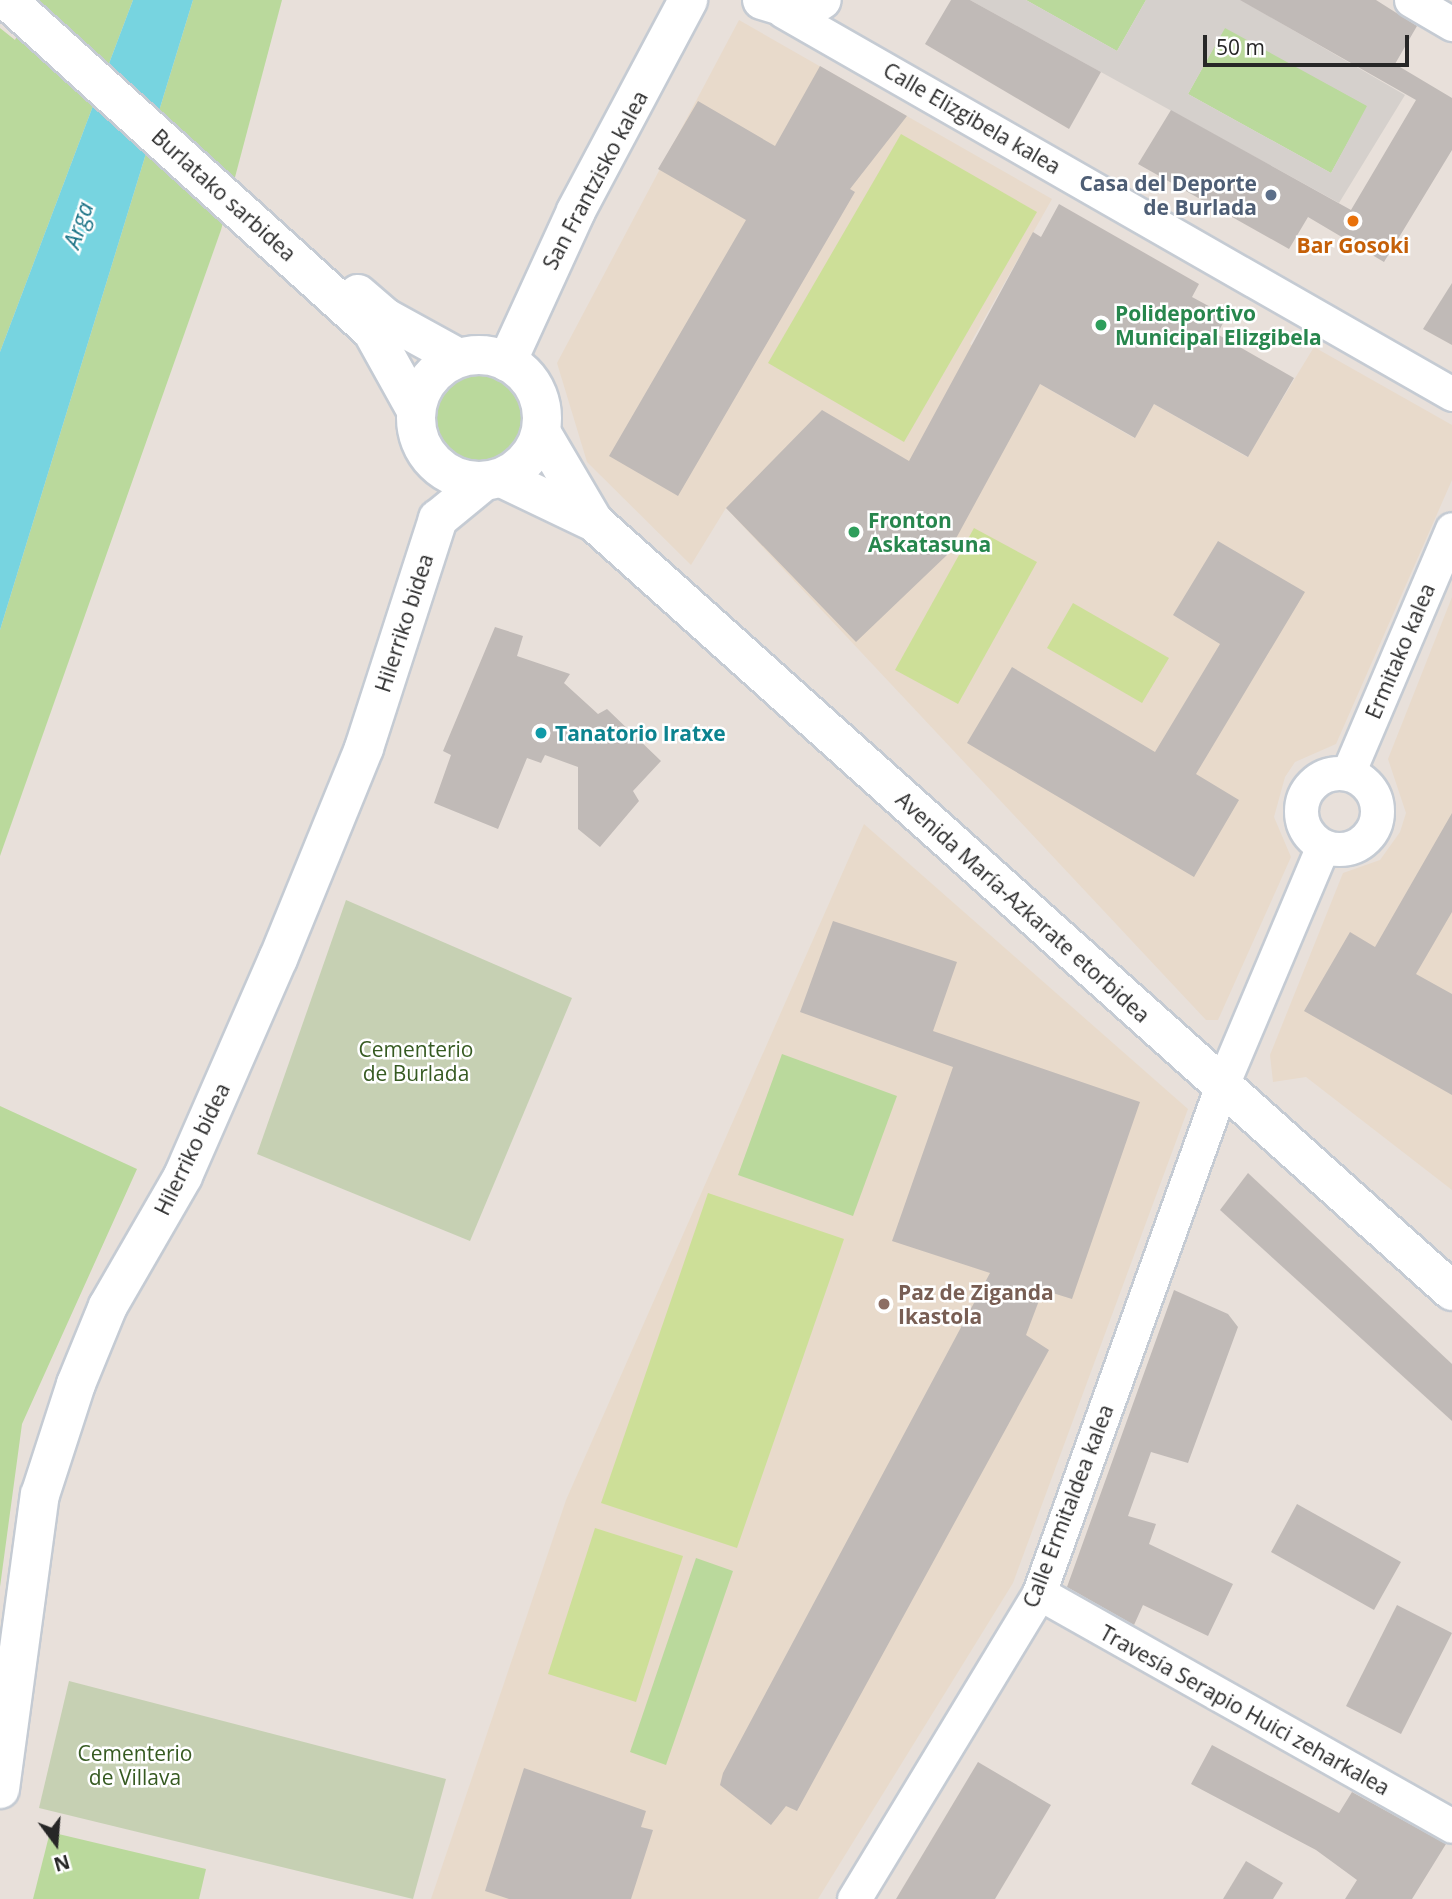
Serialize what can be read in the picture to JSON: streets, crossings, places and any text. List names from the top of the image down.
{
  "streets": {
    "main road": [
      "San Frantzisko kalea",
      "Burlatako sarbidea",
      "Hilerriko bidea",
      "Avenida María-Azkarate etorbidea"
    ],
    "street": [
      "Calle Elizgibela kalea",
      "Ermitako kalea",
      "Calle Ermitaldea kalea",
      "Travesía Serapio Huici zeharkalea"
    ]
  },
  "crossings": [
    ["San Frantzisko kalea", "Burlatako sarbidea"],
    ["San Frantzisko kalea", "Hilerriko bidea"],
    ["Burlatako sarbidea", "Hilerriko bidea"],
    ["Avenida María-Azkarate etorbidea", "Calle Ermitaldea kalea"],
    ["Calle Ermitaldea kalea", "Travesía Serapio Huici zeharkalea"]
  ],
  "water": ["Arga"],
  "parks": ["Cementerio de Burlada", "Cementerio de Villava"],
  "places": [
    "Casa del Deporte de Burlada",
    "Bar Gosoki",
    "Polideportivo Municipal Elizgibela",
    "Fronton Askatasuna",
    "Tanatorio Iratxe",
    "Paz de Ziganda Ikastola"
  ],
  "scale_bar": "50 m",
  "north": "bottom"
}
